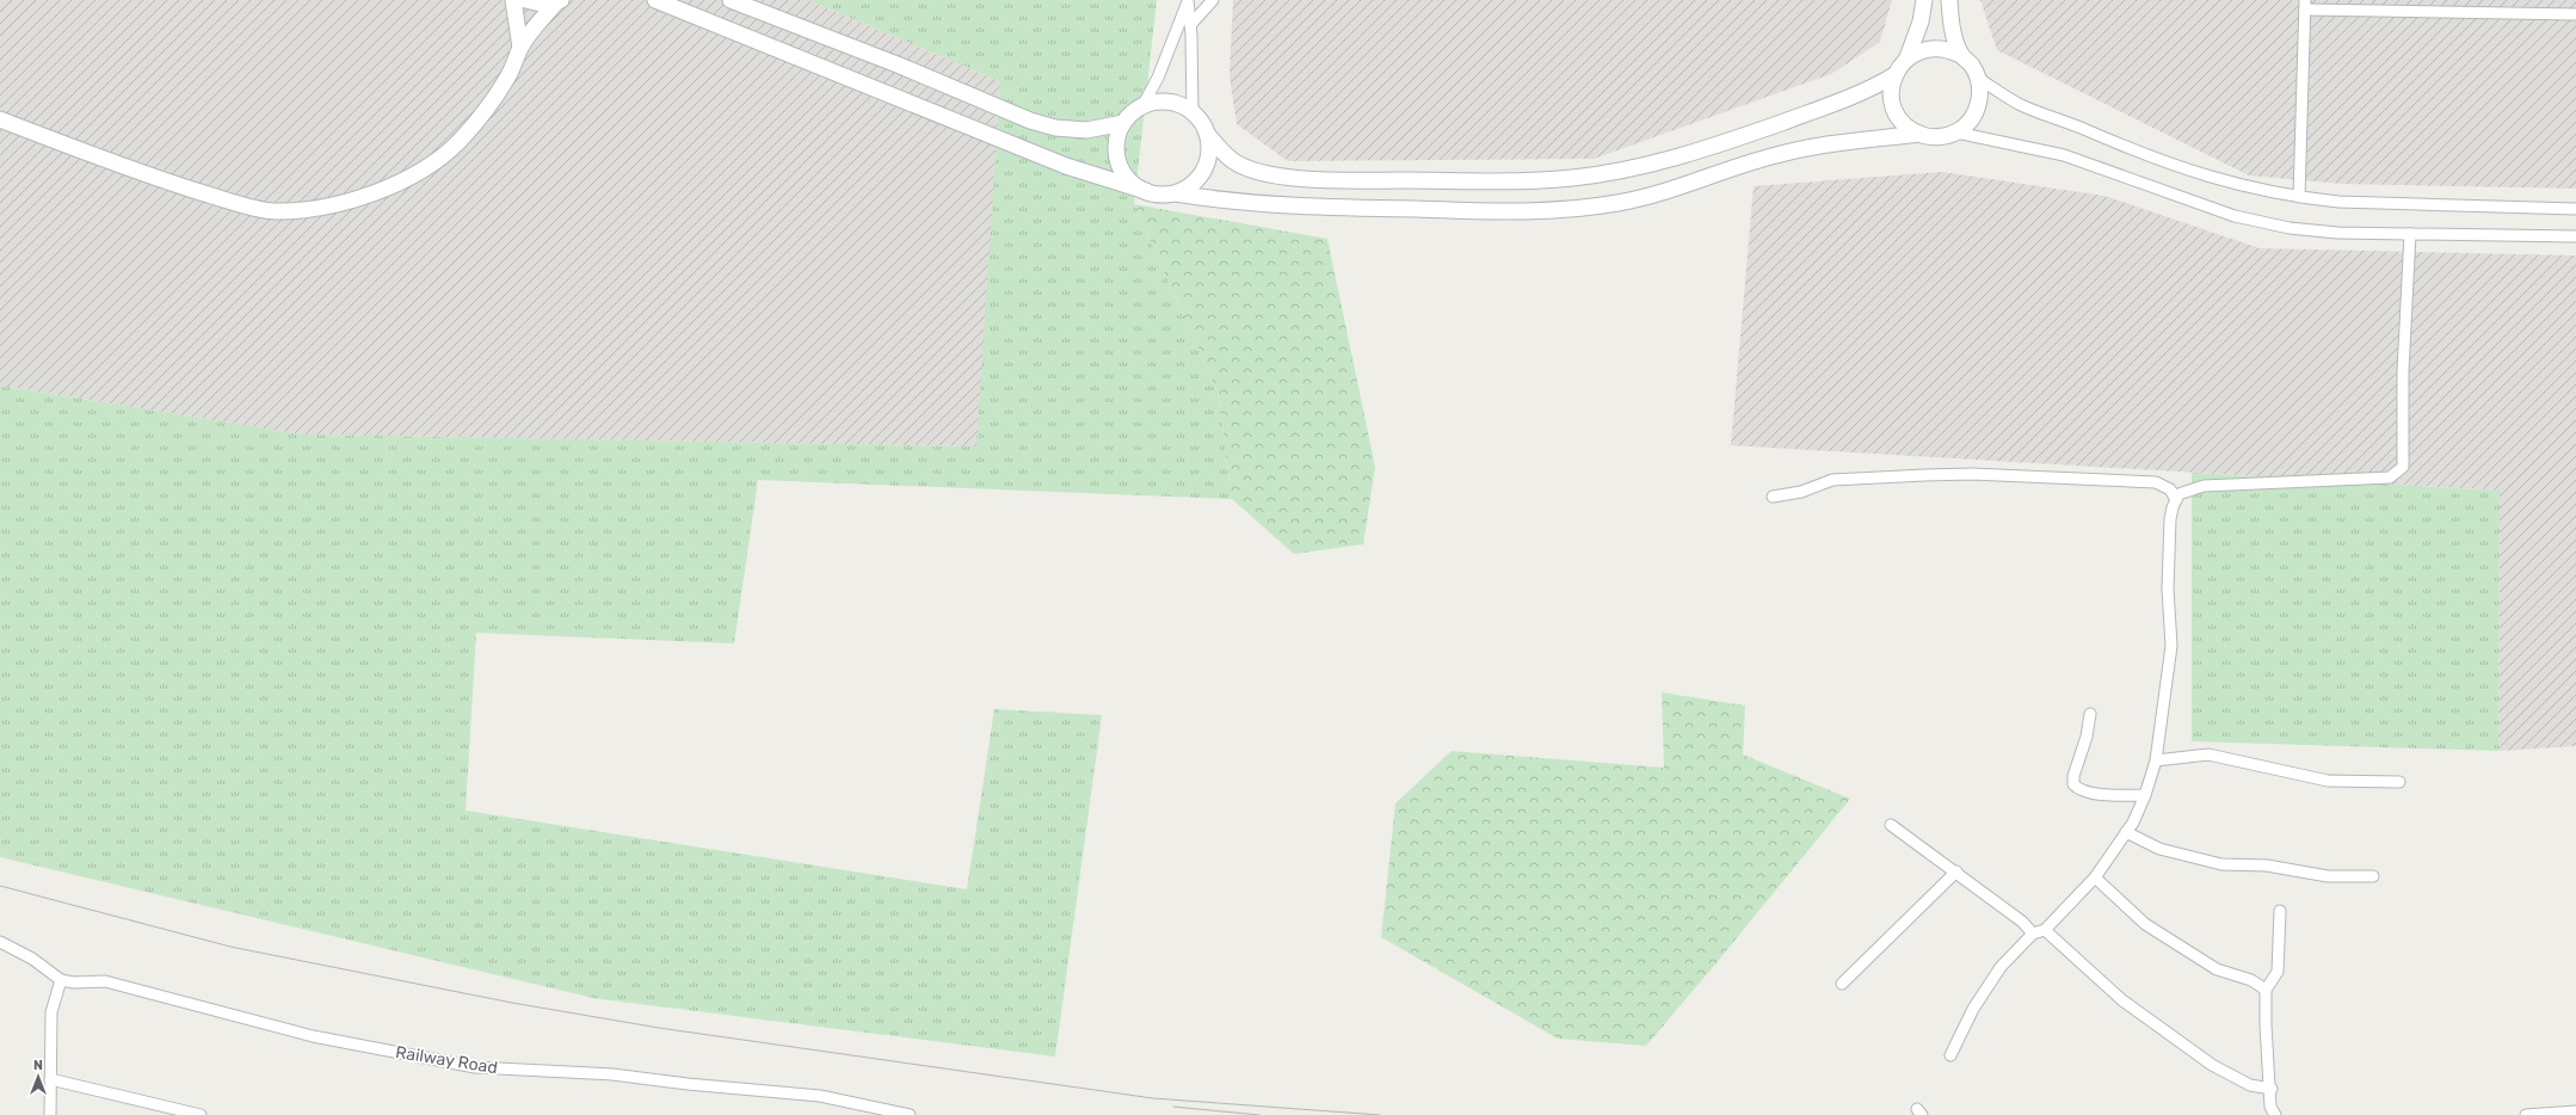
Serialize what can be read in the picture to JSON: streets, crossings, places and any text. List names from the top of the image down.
{
  "streets": {
    "street": ["Railway Road"]
  },
  "north": "top"
}
